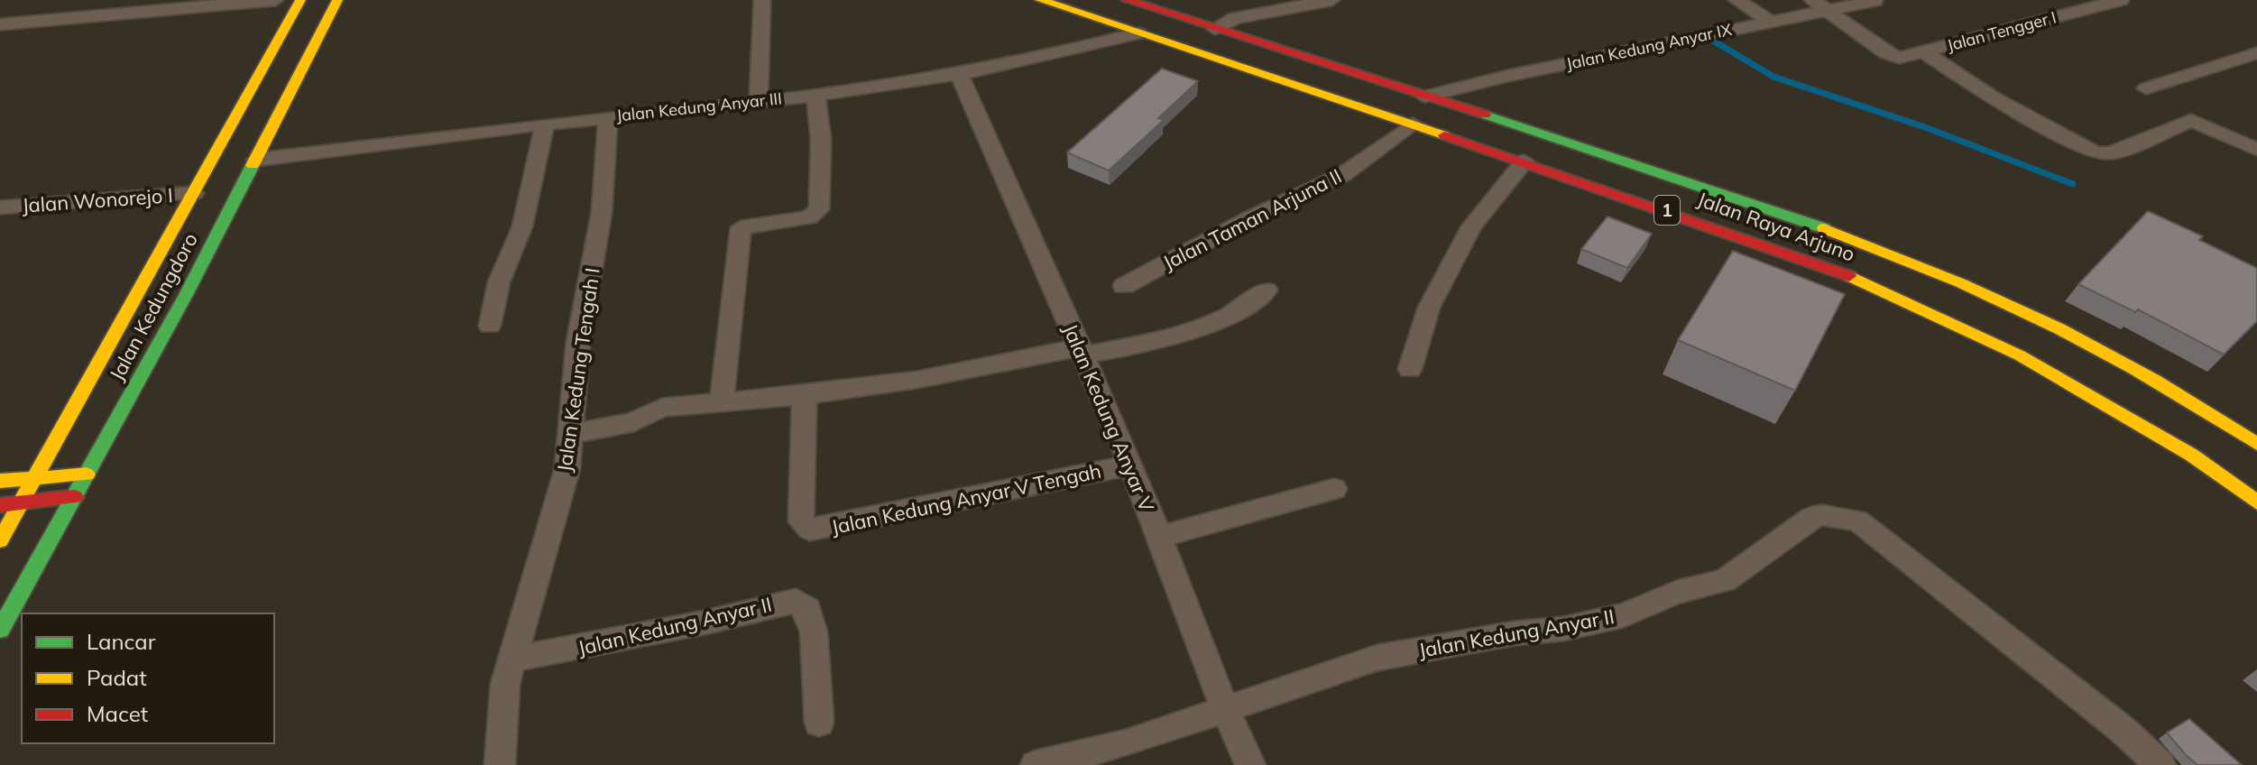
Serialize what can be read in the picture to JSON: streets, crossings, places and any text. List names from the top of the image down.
{
  "streets": {
    "main road": ["1", "Jalan Raya Arjuno", "Jalan Kedungdoro"],
    "street": [
      "Jalan Tengger I",
      "Jalan Kedung Anyar IX",
      "Jalan Kedung Anyar III",
      "Jalan Wonorejo I",
      "Jalan Taman Arjuna II",
      "Jalan Kedung Tengah I",
      "Jalan Kedung Anyar V",
      "Jalan Kedung Anyar V Tengah",
      "Jalan Kedung Anyar II"
    ]
  },
  "crossings": [
    ["Jalan Tengger I", "Jalan Kedung Anyar IX"],
    ["Jalan Kedung Anyar IX", "Jalan Raya Arjuno"],
    ["Jalan Kedung Anyar III", "Jalan Raya Arjuno"],
    ["Jalan Kedung Anyar III", "Jalan Kedungdoro"],
    ["Jalan Kedung Anyar III", "Jalan Kedung Tengah I"],
    ["Jalan Kedung Anyar III", "Jalan Kedung Anyar V"],
    ["Jalan Wonorejo I", "Jalan Kedungdoro"],
    ["Jalan Taman Arjuna II", "Jalan Raya Arjuno"],
    ["Jalan Kedung Tengah I", "Jalan Kedung Anyar II"],
    ["Jalan Kedung Anyar V", "Jalan Kedung Anyar V Tengah"],
    ["Jalan Kedung Anyar V", "Jalan Kedung Anyar II"]
  ],
  "legend": ["Lancar", "Padat", "Macet"]
}
